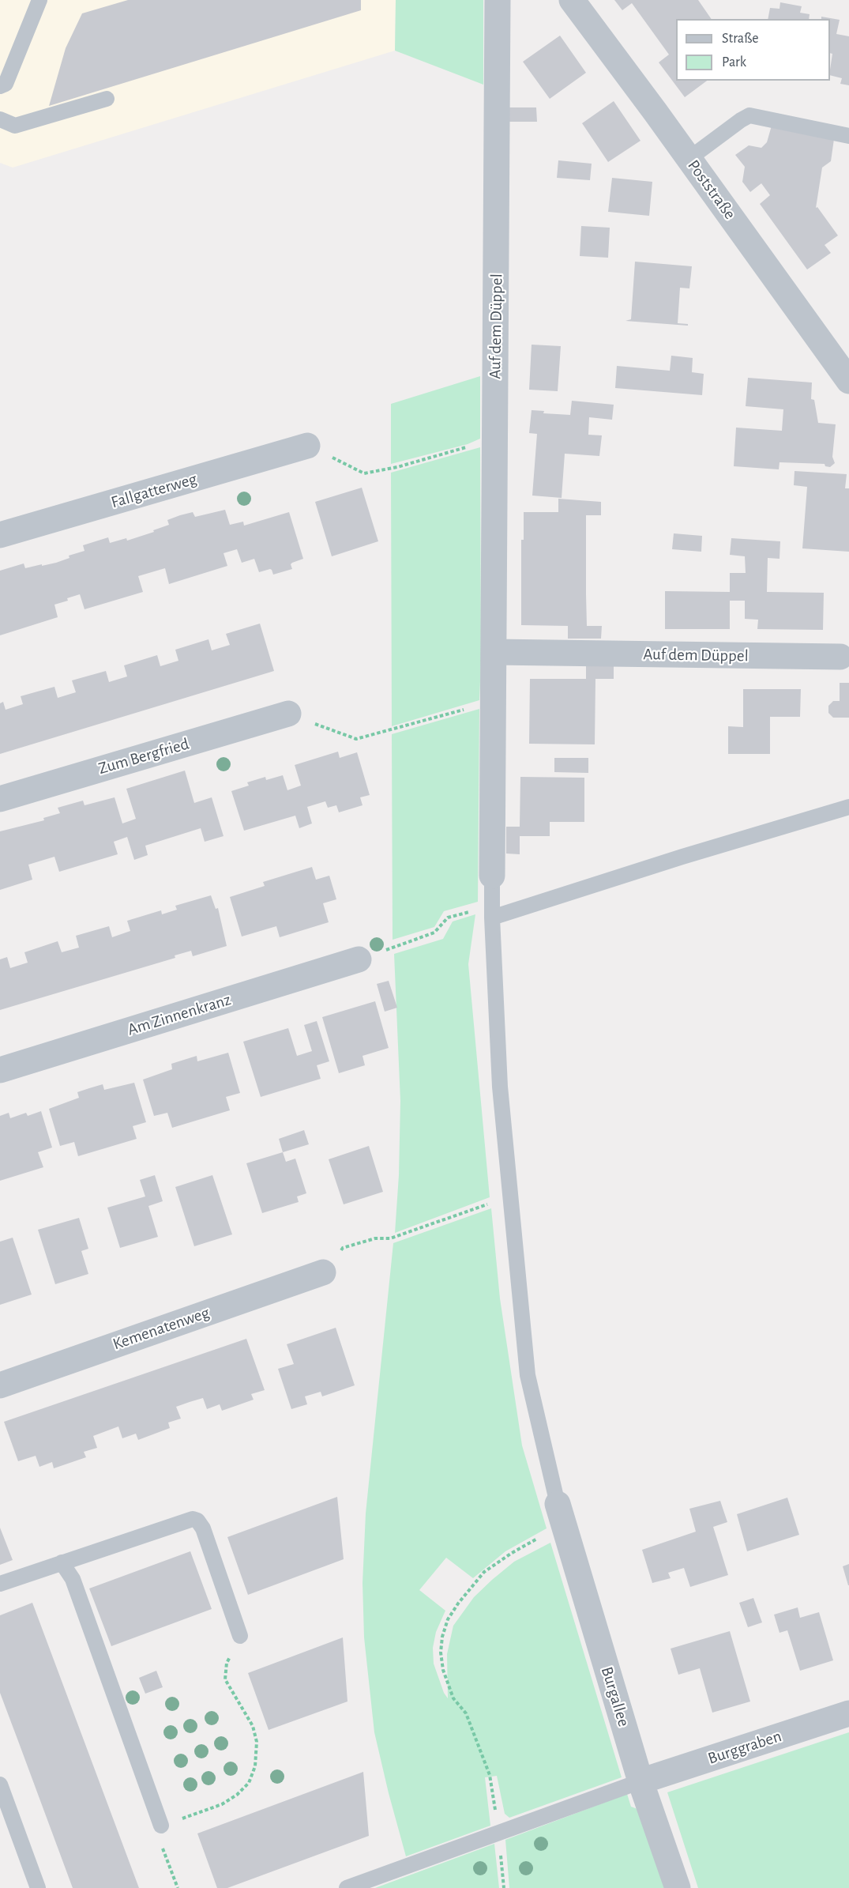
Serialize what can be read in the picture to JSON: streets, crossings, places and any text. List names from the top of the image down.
{
  "streets": {
    "street": [
      "Poststraße",
      "Auf dem Düppel",
      "Fallgatterweg",
      "Zum Bergfried",
      "Am Zinnenkranz",
      "Kemenatenweg",
      "Burgallee",
      "Burggraben"
    ]
  },
  "crossings": [
    ["Burgallee", "Burggraben"]
  ],
  "legend": ["Straße", "Park"]
}
